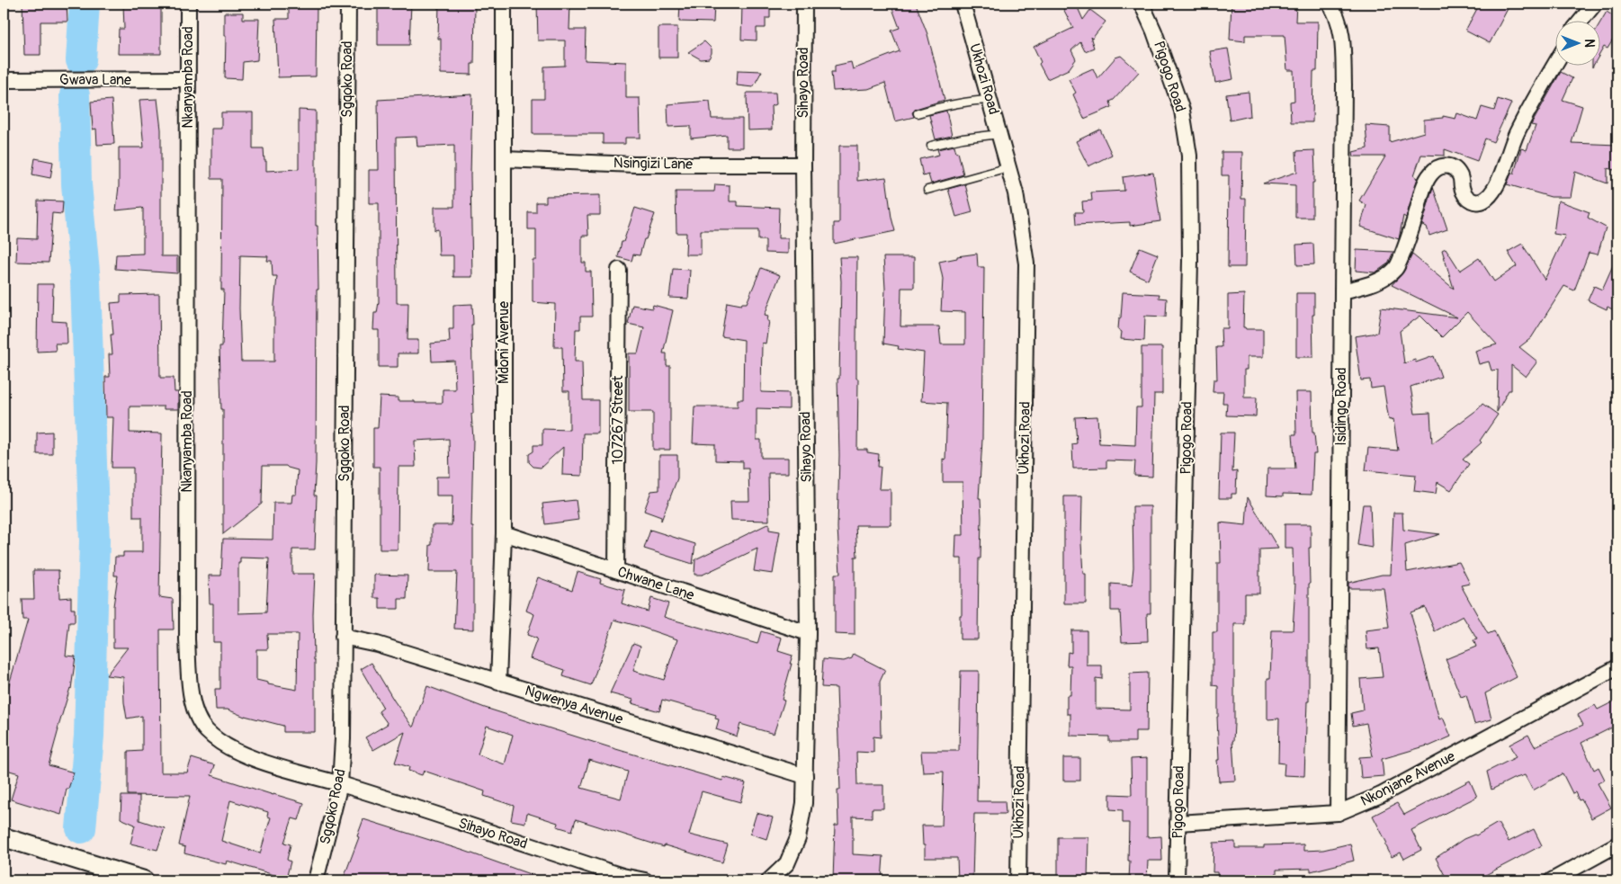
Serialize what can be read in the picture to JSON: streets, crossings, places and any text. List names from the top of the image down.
{
  "streets": {
    "street": [
      "Pigogo Road",
      "Nkanyamba Road",
      "Sgqoko Road",
      "Ukhozi Road",
      "Gwava Lane",
      "Sihayo Road",
      "Nsingizi Lane",
      "Mdoni Avenue",
      "Isidingo Road",
      "107267 Street",
      "Chwane Lane",
      "Ngwenya Avenue",
      "Nkonjane Avenue"
    ]
  },
  "crossings": [
    ["Pigogo Road", "Nkonjane Avenue"],
    ["Nkanyamba Road", "Sgqoko Road"],
    ["Nkanyamba Road", "Gwava Lane"],
    ["Nkanyamba Road", "Sihayo Road"],
    ["Sgqoko Road", "Sihayo Road"],
    ["Sgqoko Road", "Ngwenya Avenue"],
    ["Sihayo Road", "Nsingizi Lane"],
    ["Sihayo Road", "Chwane Lane"],
    ["Sihayo Road", "Ngwenya Avenue"],
    ["Nsingizi Lane", "Mdoni Avenue"],
    ["Mdoni Avenue", "Chwane Lane"],
    ["Mdoni Avenue", "Ngwenya Avenue"],
    ["Isidingo Road", "Nkonjane Avenue"],
    ["107267 Street", "Chwane Lane"]
  ],
  "north": "right"
}
